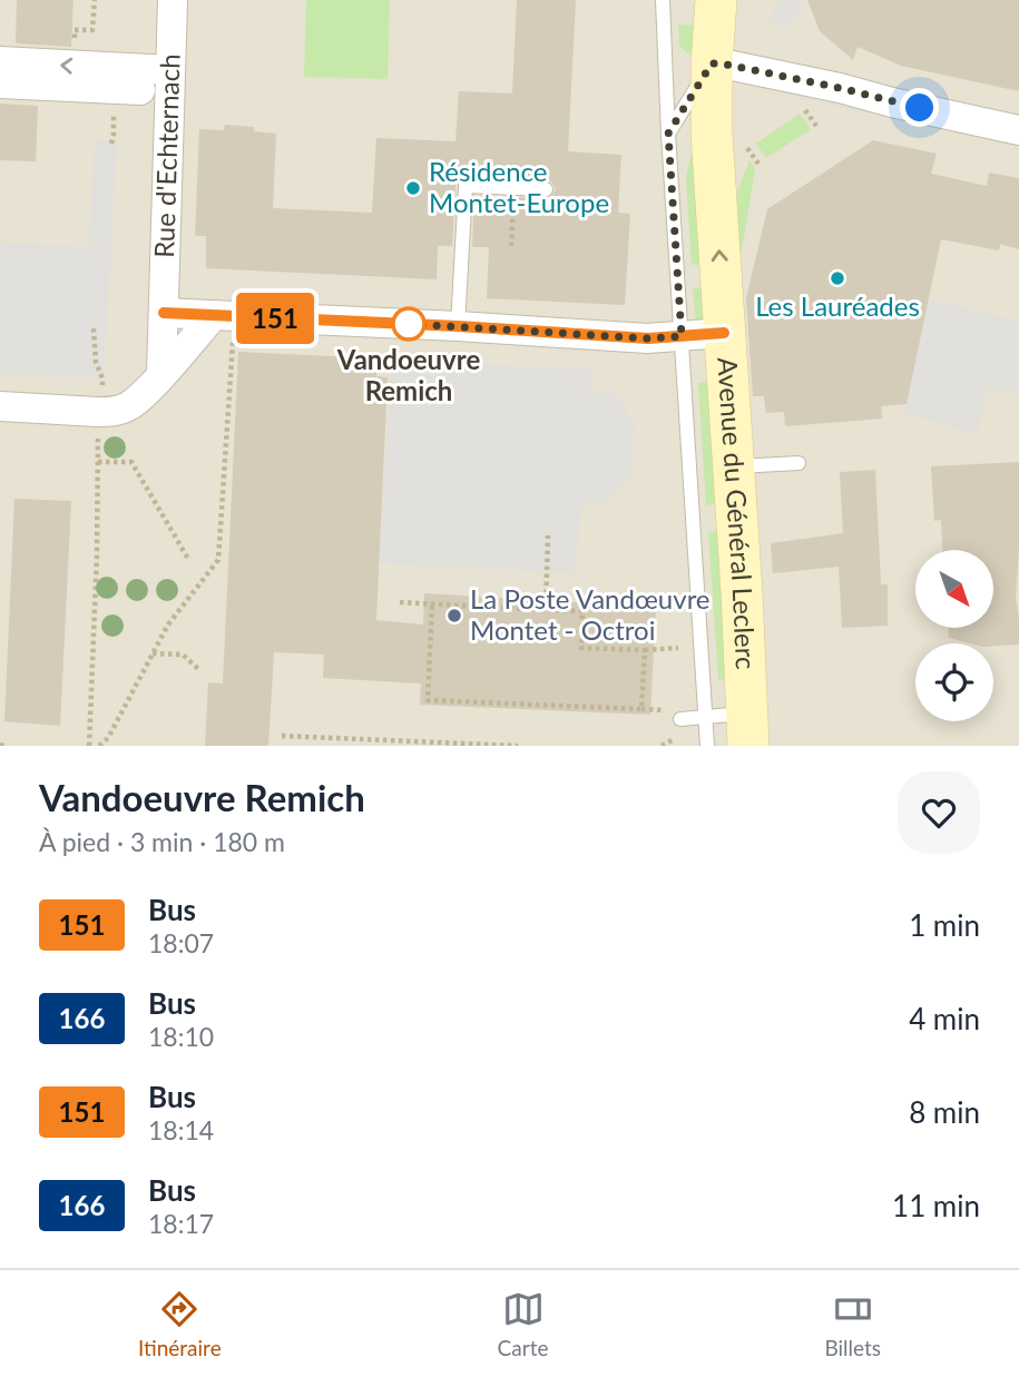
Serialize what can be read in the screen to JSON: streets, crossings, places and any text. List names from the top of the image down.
{
  "streets": {
    "street": ["Rue d'Echternach", "Avenue du Général Leclerc"]
  },
  "one_way": ["Avenue du Général Leclerc"],
  "places": [
    "Résidence Montet-Europe",
    "Les Lauréades",
    "Vandoeuvre Remich",
    "La Poste Vandœuvre Montet - Octroi"
  ],
  "lines": ["bus line 151"],
  "north": "bottom right",
  "page": {
    "on_map": "151",
    "heading": ["Vandoeuvre Remich", "À pied · 3 min · 180 m"],
    "list": [
      {
        "mark": "151",
        "name": "Bus",
        "note": "18:07",
        "value": "1 min"
      },
      {
        "mark": "166",
        "name": "Bus",
        "note": "18:10",
        "value": "4 min"
      },
      {
        "mark": "151",
        "name": "Bus",
        "note": "18:14",
        "value": "8 min"
      },
      {
        "mark": "166",
        "name": "Bus",
        "note": "18:17",
        "value": "11 min"
      }
    ],
    "tabs": ["Itinéraire", "Carte", "Billets"]
  }
}
